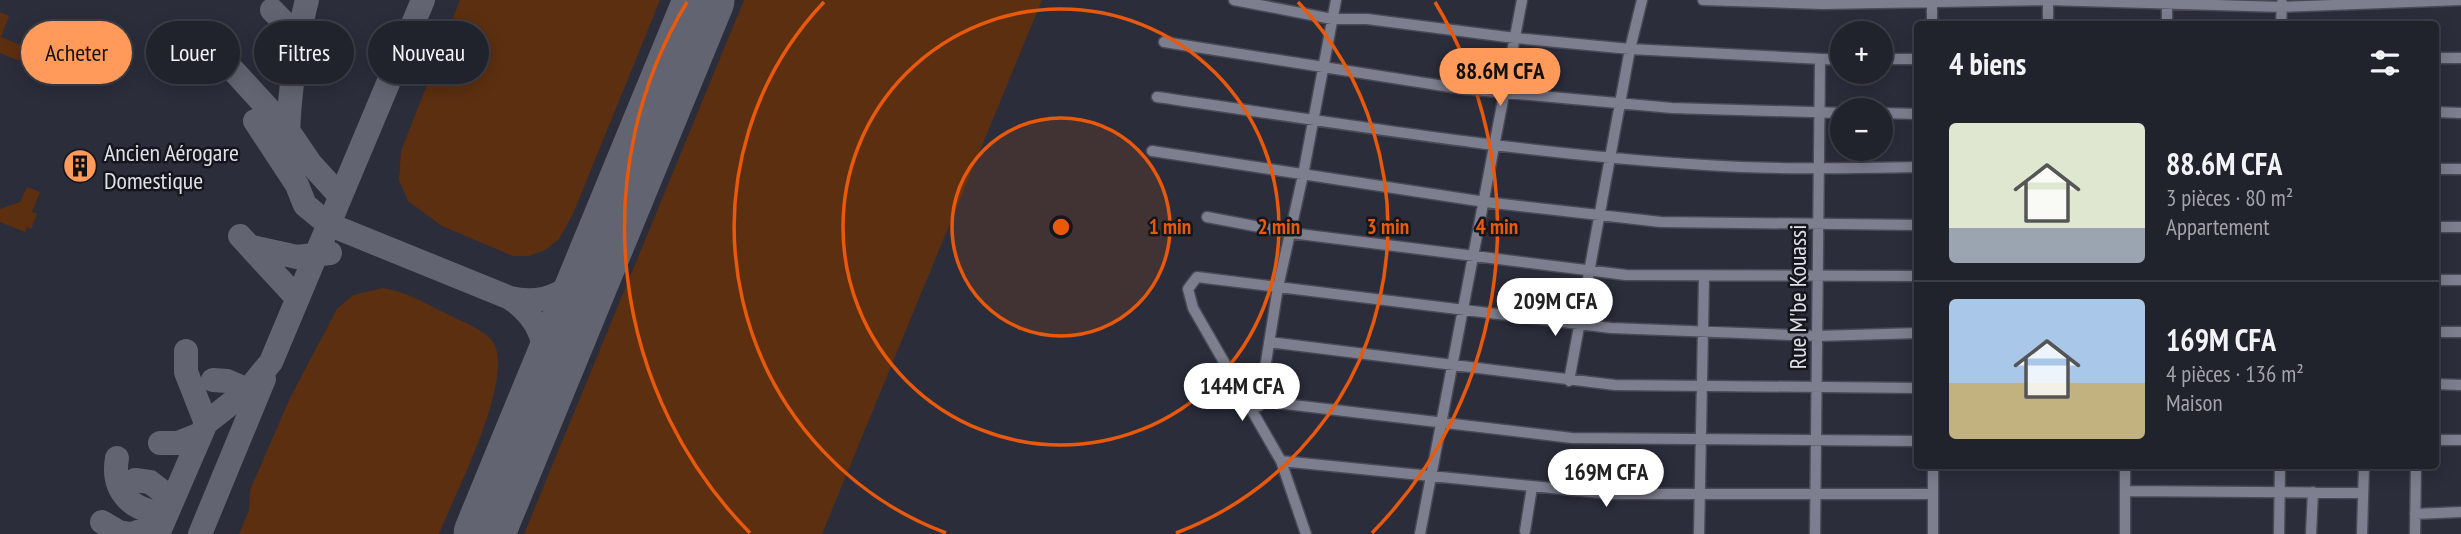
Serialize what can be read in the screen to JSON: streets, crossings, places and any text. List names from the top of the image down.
{
  "streets": {
    "street": ["Rue M'be Kouassi"]
  },
  "places": {
    "building": ["Ancien Aérogare Domestique"]
  },
  "page": {
    "map_buttons": ["+", "−"],
    "chip": [
      "Acheter",
      "Louer",
      "Filtres",
      "Nouveau"
    ],
    "heading": "4 biens",
    "price": [
      "88.6M CFA",
      "209M CFA",
      "144M CFA",
      "169M CFA"
    ],
    "list": [
      {
        "name": "88.6M CFA",
        "note": "3 pièces · 80 m² · Appartement"
      },
      {
        "name": "169M CFA",
        "note": "4 pièces · 136 m² · Maison"
      }
    ]
  },
  "rings": [
    "1 min",
    "2 min",
    "3 min",
    "4 min"
  ]
}
